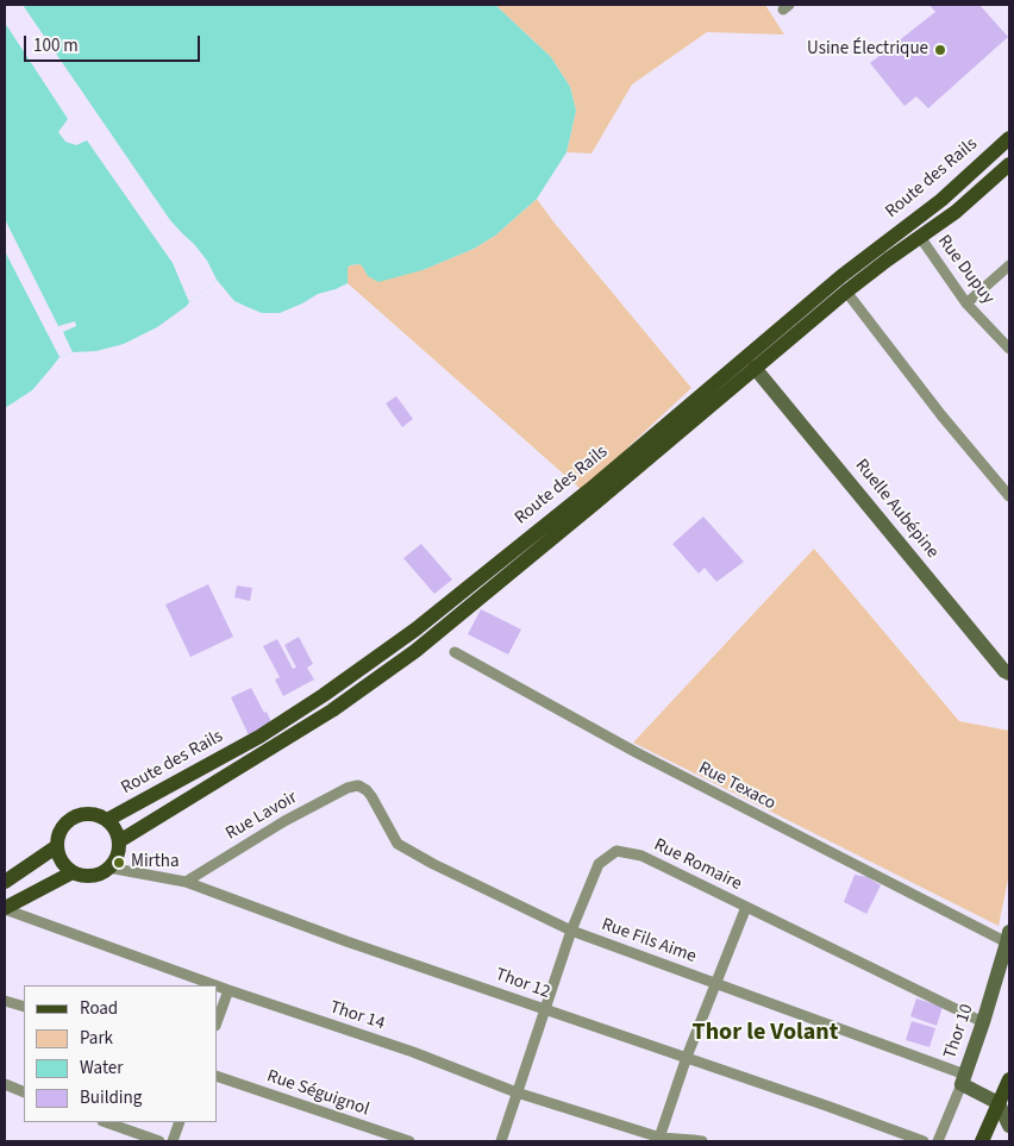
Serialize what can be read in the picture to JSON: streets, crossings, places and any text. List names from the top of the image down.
{
  "streets": {
    "main road": ["Route des Rails"],
    "street": [
      "Rue Dupuy",
      "Ruelle Aubépine",
      "Rue Texaco",
      "Rue Lavoir",
      "Rue Romaire",
      "Rue Fils Aime",
      "Thor 12",
      "Thor 14",
      "Thor 10",
      "Rue Séguignol"
    ]
  },
  "crossings": [
    ["Route des Rails", "Rue Dupuy"],
    ["Route des Rails", "Ruelle Aubépine"],
    ["Route des Rails", "Thor 12"],
    ["Rue Texaco", "Thor 10"],
    ["Rue Lavoir", "Rue Fils Aime"],
    ["Rue Lavoir", "Thor 12"],
    ["Rue Romaire", "Rue Fils Aime"],
    ["Rue Romaire", "Thor 12"],
    ["Rue Romaire", "Thor 14"],
    ["Rue Romaire", "Thor 10"],
    ["Rue Fils Aime", "Thor 10"]
  ],
  "districts": ["Thor le Volant"],
  "places": ["Usine Électrique", "Mirtha"],
  "legend": [
    "Road",
    "Park",
    "Water",
    "Building"
  ],
  "scale_bar": "100 m"
}
